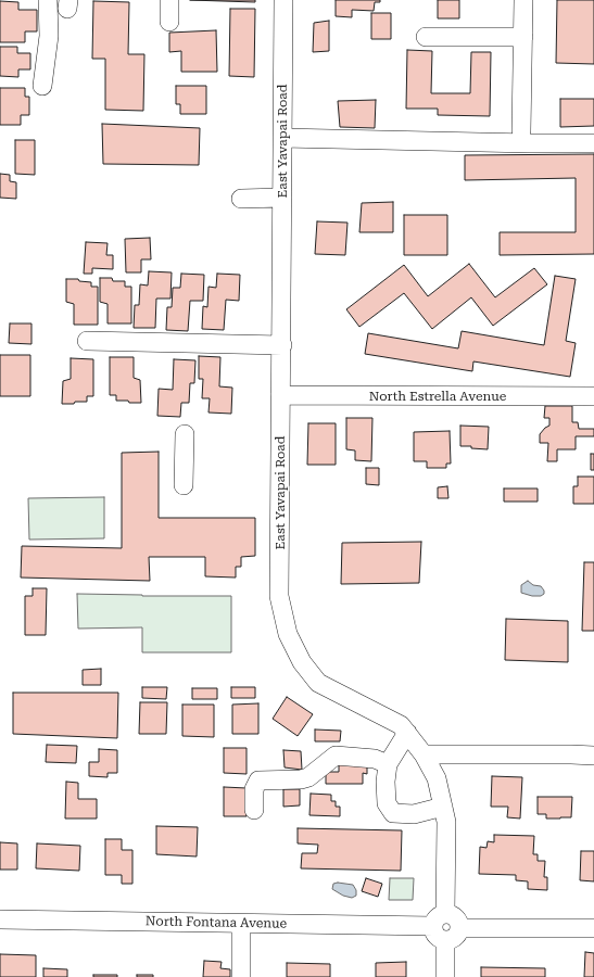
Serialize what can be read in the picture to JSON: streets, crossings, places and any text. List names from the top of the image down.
{
  "streets": {
    "street": ["East Yavapai Road", "North Estrella Avenue", "North Fontana Avenue"]
  },
  "crossings": [
    ["East Yavapai Road", "North Estrella Avenue"],
    ["East Yavapai Road", "North Fontana Avenue"]
  ]
}
